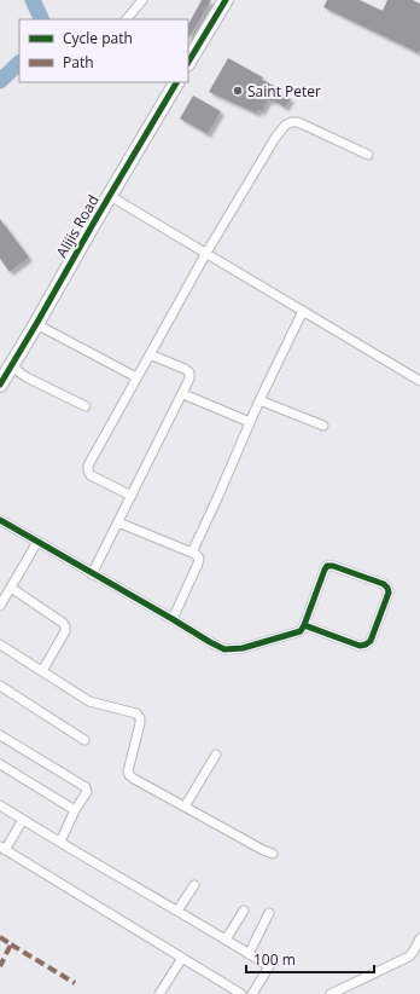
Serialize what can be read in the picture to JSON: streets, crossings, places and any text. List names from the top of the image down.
{
  "streets": {
    "main road": ["Alijis Road"]
  },
  "places": ["Saint Peter"],
  "legend": ["Cycle path", "Path"],
  "scale_bar": "100 m"
}
